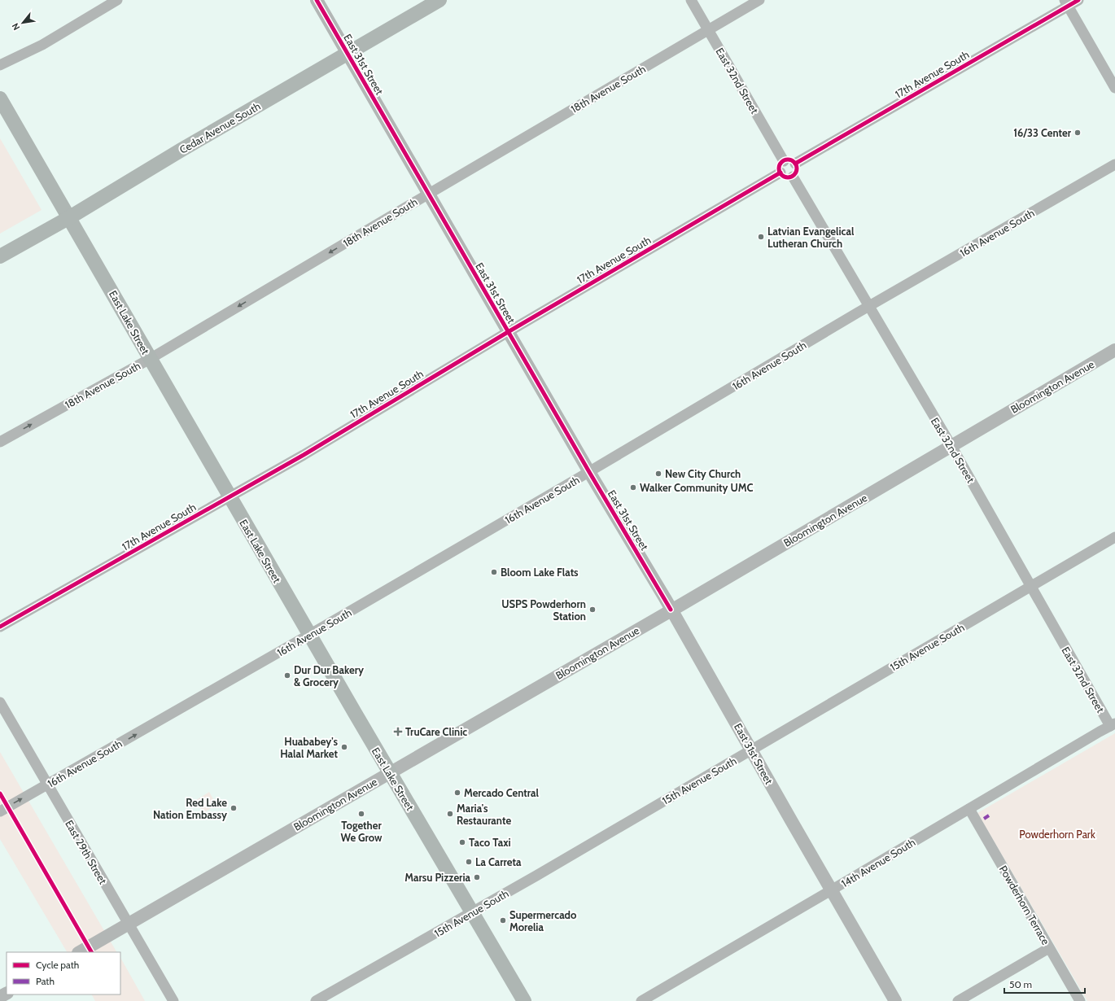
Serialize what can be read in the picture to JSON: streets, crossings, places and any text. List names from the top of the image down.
{
  "streets": {
    "main road": ["Cedar Avenue South", "East Lake Street"],
    "street": [
      "East 31st Street",
      "17th Avenue South",
      "East 32nd Street",
      "18th Avenue South",
      "16th Avenue South",
      "Bloomington Avenue",
      "15th Avenue South",
      "East 29th Street",
      "14th Avenue South",
      "Powderhorn Terrace"
    ]
  },
  "crossings": [
    ["East 31st Street", "17th Avenue South"],
    ["East 31st Street", "18th Avenue South"],
    ["East 31st Street", "Cedar Avenue South"],
    ["East 31st Street", "16th Avenue South"],
    ["East 31st Street", "Bloomington Avenue"],
    ["East 31st Street", "15th Avenue South"],
    ["East 31st Street", "14th Avenue South"],
    ["17th Avenue South", "East 32nd Street"],
    ["17th Avenue South", "East Lake Street"],
    ["East 32nd Street", "18th Avenue South"],
    ["East 32nd Street", "16th Avenue South"],
    ["East 32nd Street", "Bloomington Avenue"],
    ["East 32nd Street", "15th Avenue South"],
    ["East 32nd Street", "14th Avenue South"],
    ["18th Avenue South", "East Lake Street"],
    ["Cedar Avenue South", "East Lake Street"],
    ["16th Avenue South", "East Lake Street"],
    ["16th Avenue South", "East 29th Street"],
    ["East Lake Street", "Bloomington Avenue"],
    ["East Lake Street", "15th Avenue South"],
    ["Bloomington Avenue", "East 29th Street"],
    ["14th Avenue South", "Powderhorn Terrace"]
  ],
  "parks": ["Powderhorn Park"],
  "places": {
    "other": [
      "16/33 Center",
      "Latvian Evangelical Lutheran Church",
      "New City Church",
      "Walker Community UMC",
      "Bloom Lake Flats",
      "USPS Powderhorn Station",
      "Dur Dur Bakery & Grocery",
      "Huababey's Halal Market",
      "Mercado Central",
      "Red Lake Nation Embassy",
      "Together We Grow",
      "Maria's Restaurante",
      "Taco Taxi",
      "La Carreta",
      "Marsu Pizzeria",
      "Supermercado Morelia"
    ],
    "health": ["TruCare Clinic"]
  },
  "legend": ["Cycle path", "Path"],
  "scale_bar": "50 m",
  "north": "bottom left"
}
